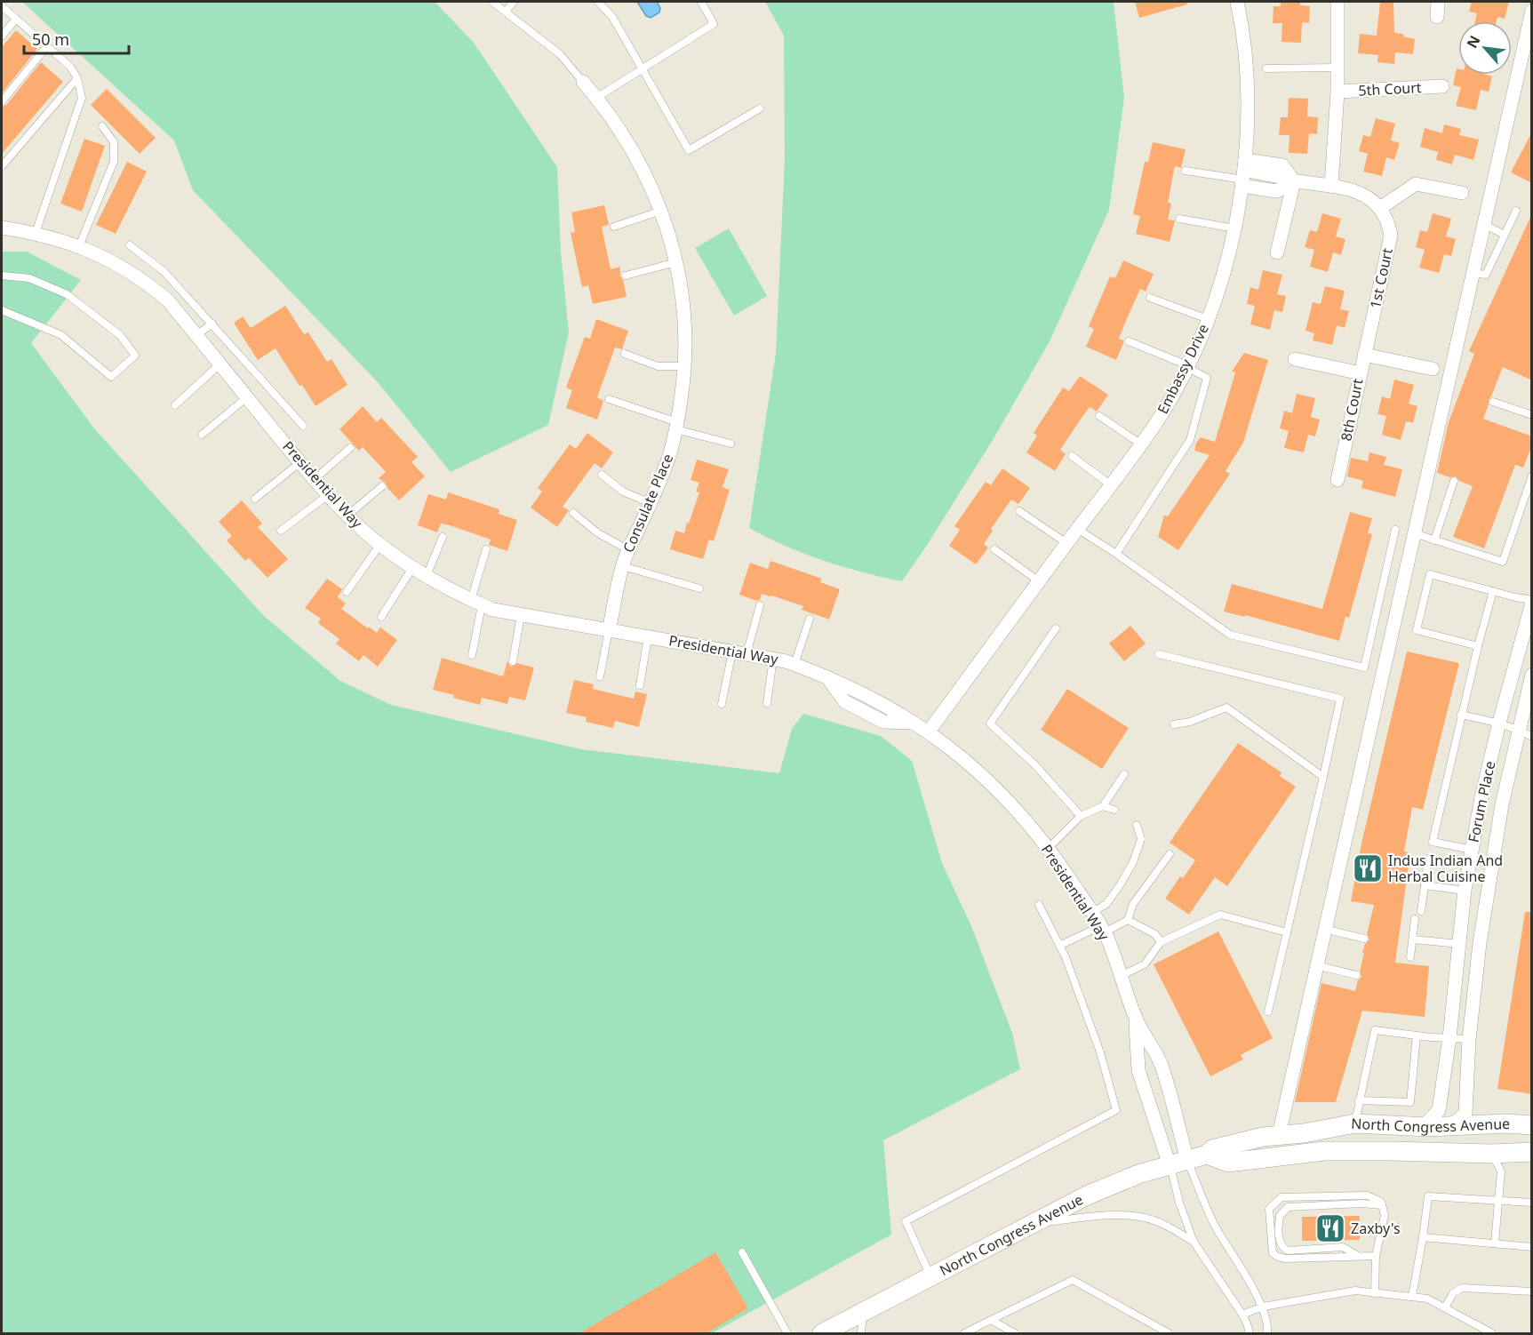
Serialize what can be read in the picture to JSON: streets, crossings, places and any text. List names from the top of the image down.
{
  "streets": {
    "street": [
      "5th Court",
      "1st Court",
      "Embassy Drive",
      "8th Court",
      "Presidential Way",
      "Consulate Place",
      "Forum Place",
      "North Congress Avenue"
    ]
  },
  "crossings": [
    ["1st Court", "8th Court"],
    ["Embassy Drive", "Presidential Way"],
    ["Presidential Way", "Consulate Place"],
    ["Presidential Way", "North Congress Avenue"],
    ["Forum Place", "North Congress Avenue"]
  ],
  "places": {
    "restaurant": ["Indus Indian And Herbal Cuisine", "Zaxby's"]
  },
  "scale_bar": "50 m",
  "north": "top left"
}
